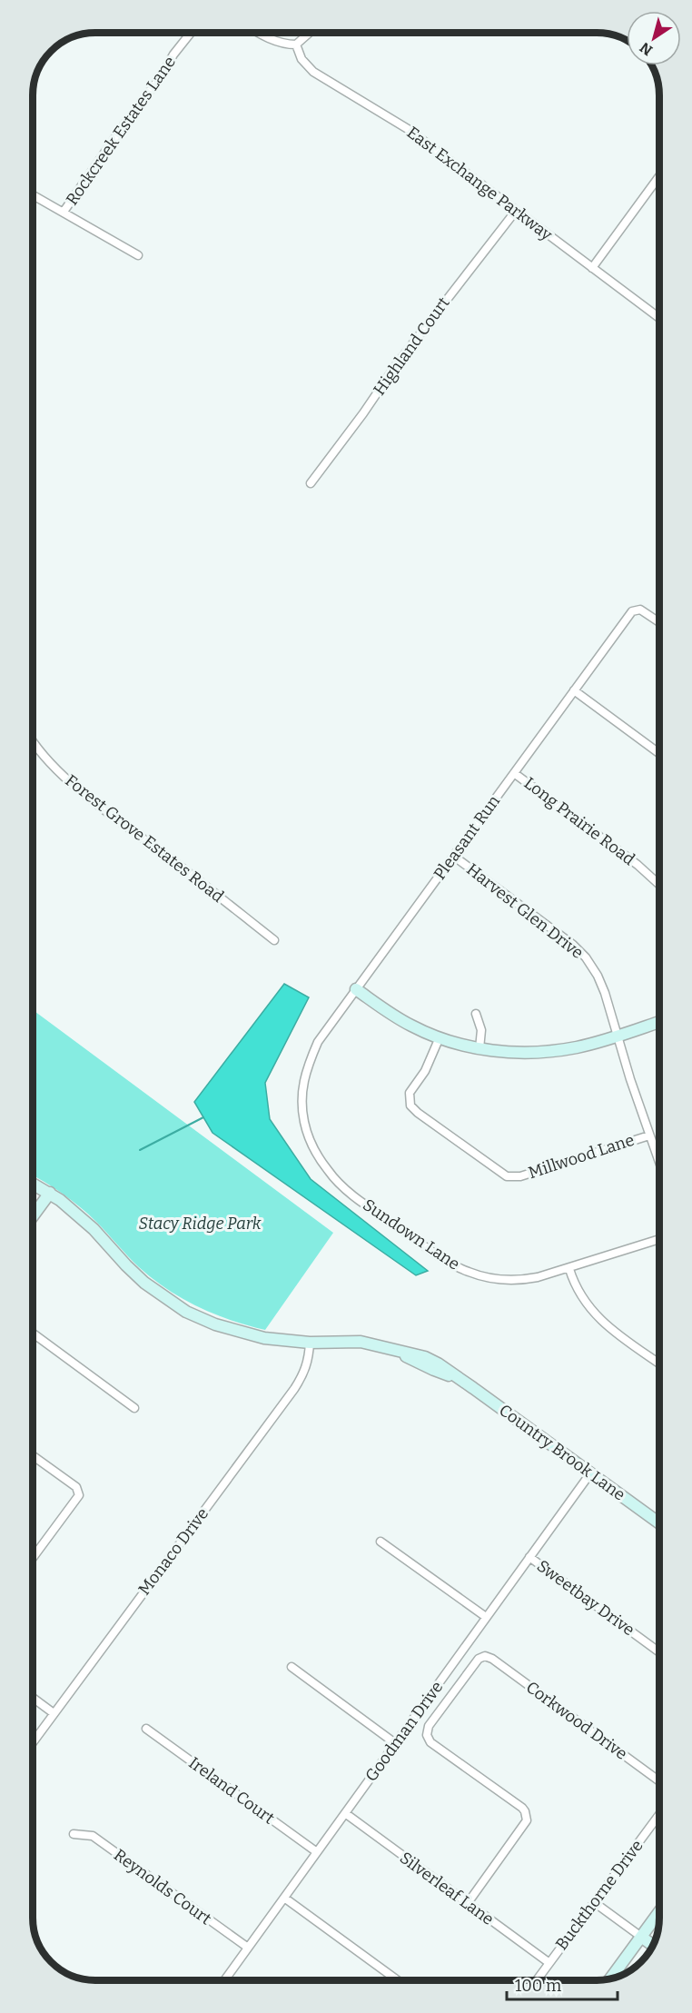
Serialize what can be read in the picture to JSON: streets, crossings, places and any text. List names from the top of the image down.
{
  "streets": {
    "street": [
      "Rockcreek Estates Lane",
      "East Exchange Parkway",
      "Highland Court",
      "Long Prairie Road",
      "Pleasant Run",
      "Forest Grove Estates Road",
      "Harvest Glen Drive",
      "Millwood Lane",
      "Sundown Lane",
      "Country Brook Lane",
      "Monaco Drive",
      "Sweetbay Drive",
      "Corkwood Drive",
      "Goodman Drive",
      "Ireland Court",
      "Reynolds Court",
      "Silverleaf Lane",
      "Buckthorne Drive"
    ]
  },
  "crossings": [
    ["East Exchange Parkway", "Highland Court"],
    ["Long Prairie Road", "Pleasant Run"],
    ["Pleasant Run", "Harvest Glen Drive"],
    ["Pleasant Run", "Sundown Lane"],
    ["Harvest Glen Drive", "Millwood Lane"],
    ["Country Brook Lane", "Monaco Drive"],
    ["Country Brook Lane", "Goodman Drive"],
    ["Sweetbay Drive", "Goodman Drive"],
    ["Corkwood Drive", "Silverleaf Lane"],
    ["Goodman Drive", "Ireland Court"],
    ["Goodman Drive", "Reynolds Court"],
    ["Goodman Drive", "Silverleaf Lane"],
    ["Silverleaf Lane", "Buckthorne Drive"]
  ],
  "parks": ["Stacy Ridge Park"],
  "scale_bar": "100 m",
  "north": "bottom left"
}
